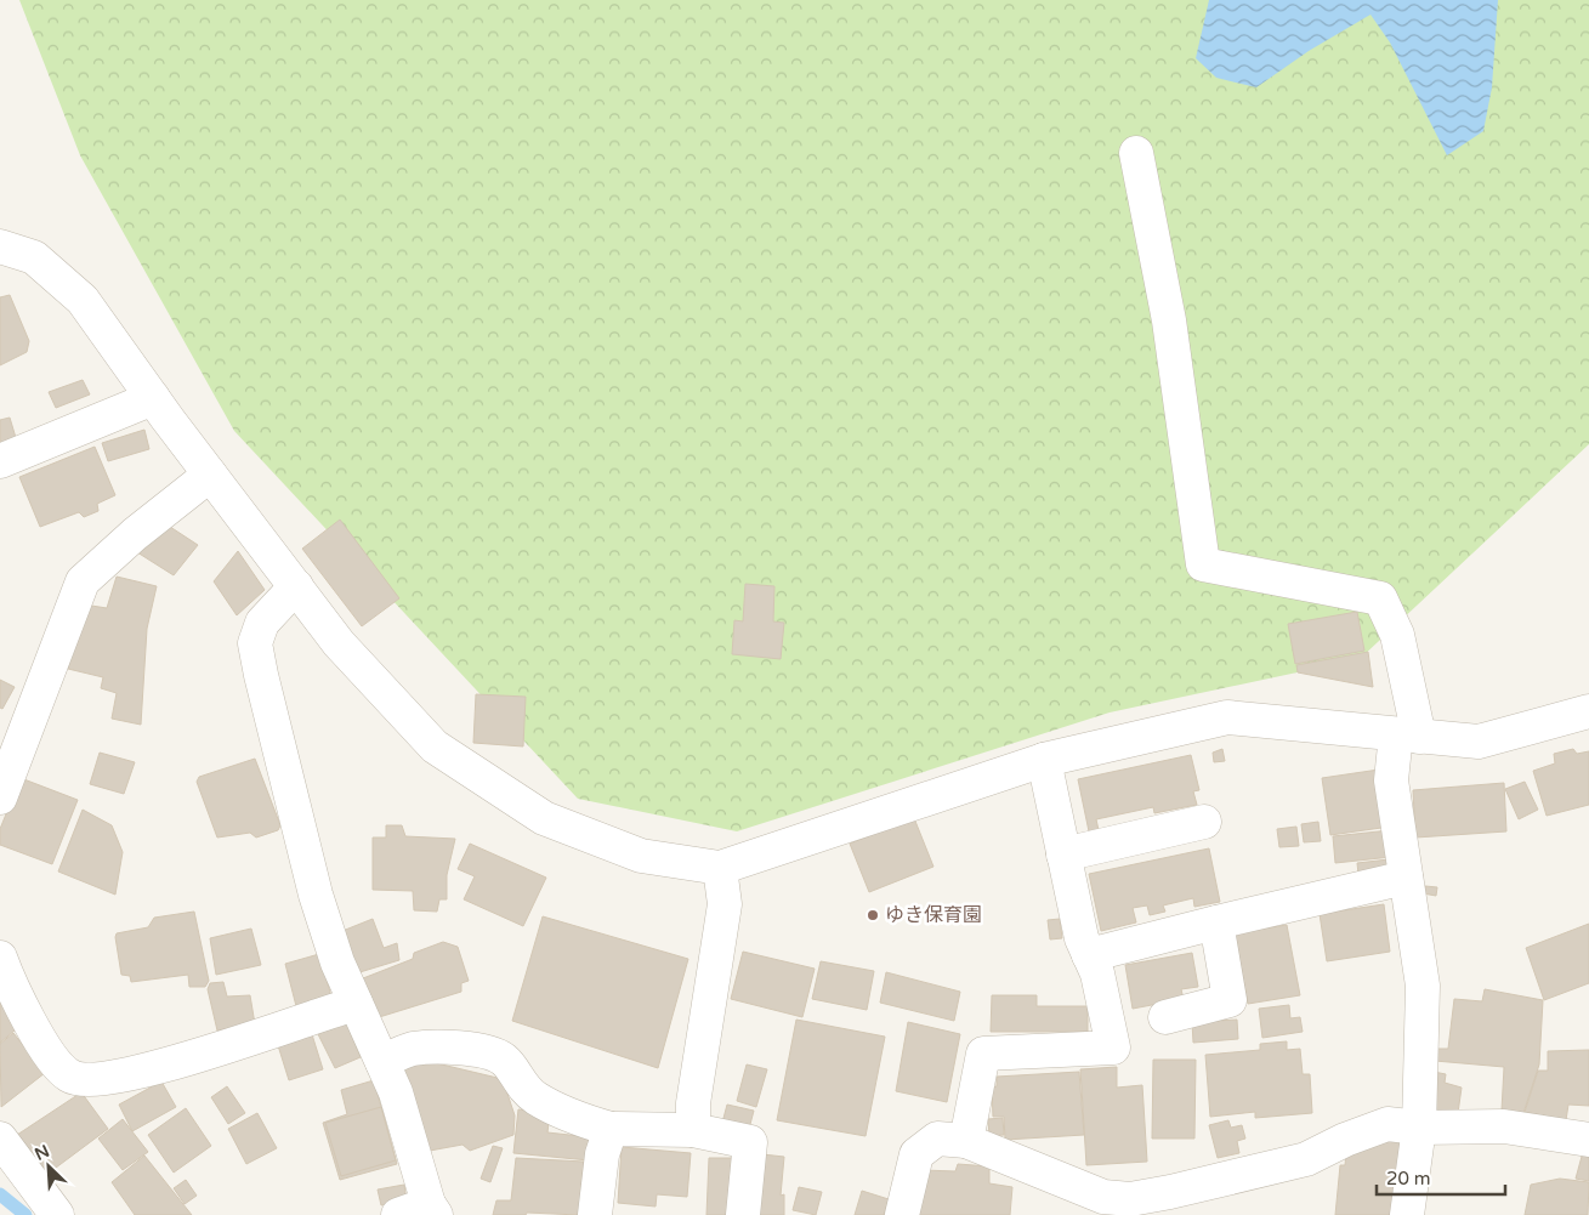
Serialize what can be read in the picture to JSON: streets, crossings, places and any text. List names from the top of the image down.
{
  "places": ["ゆき保育園"],
  "scale_bar": "20 m",
  "north": "top left"
}
